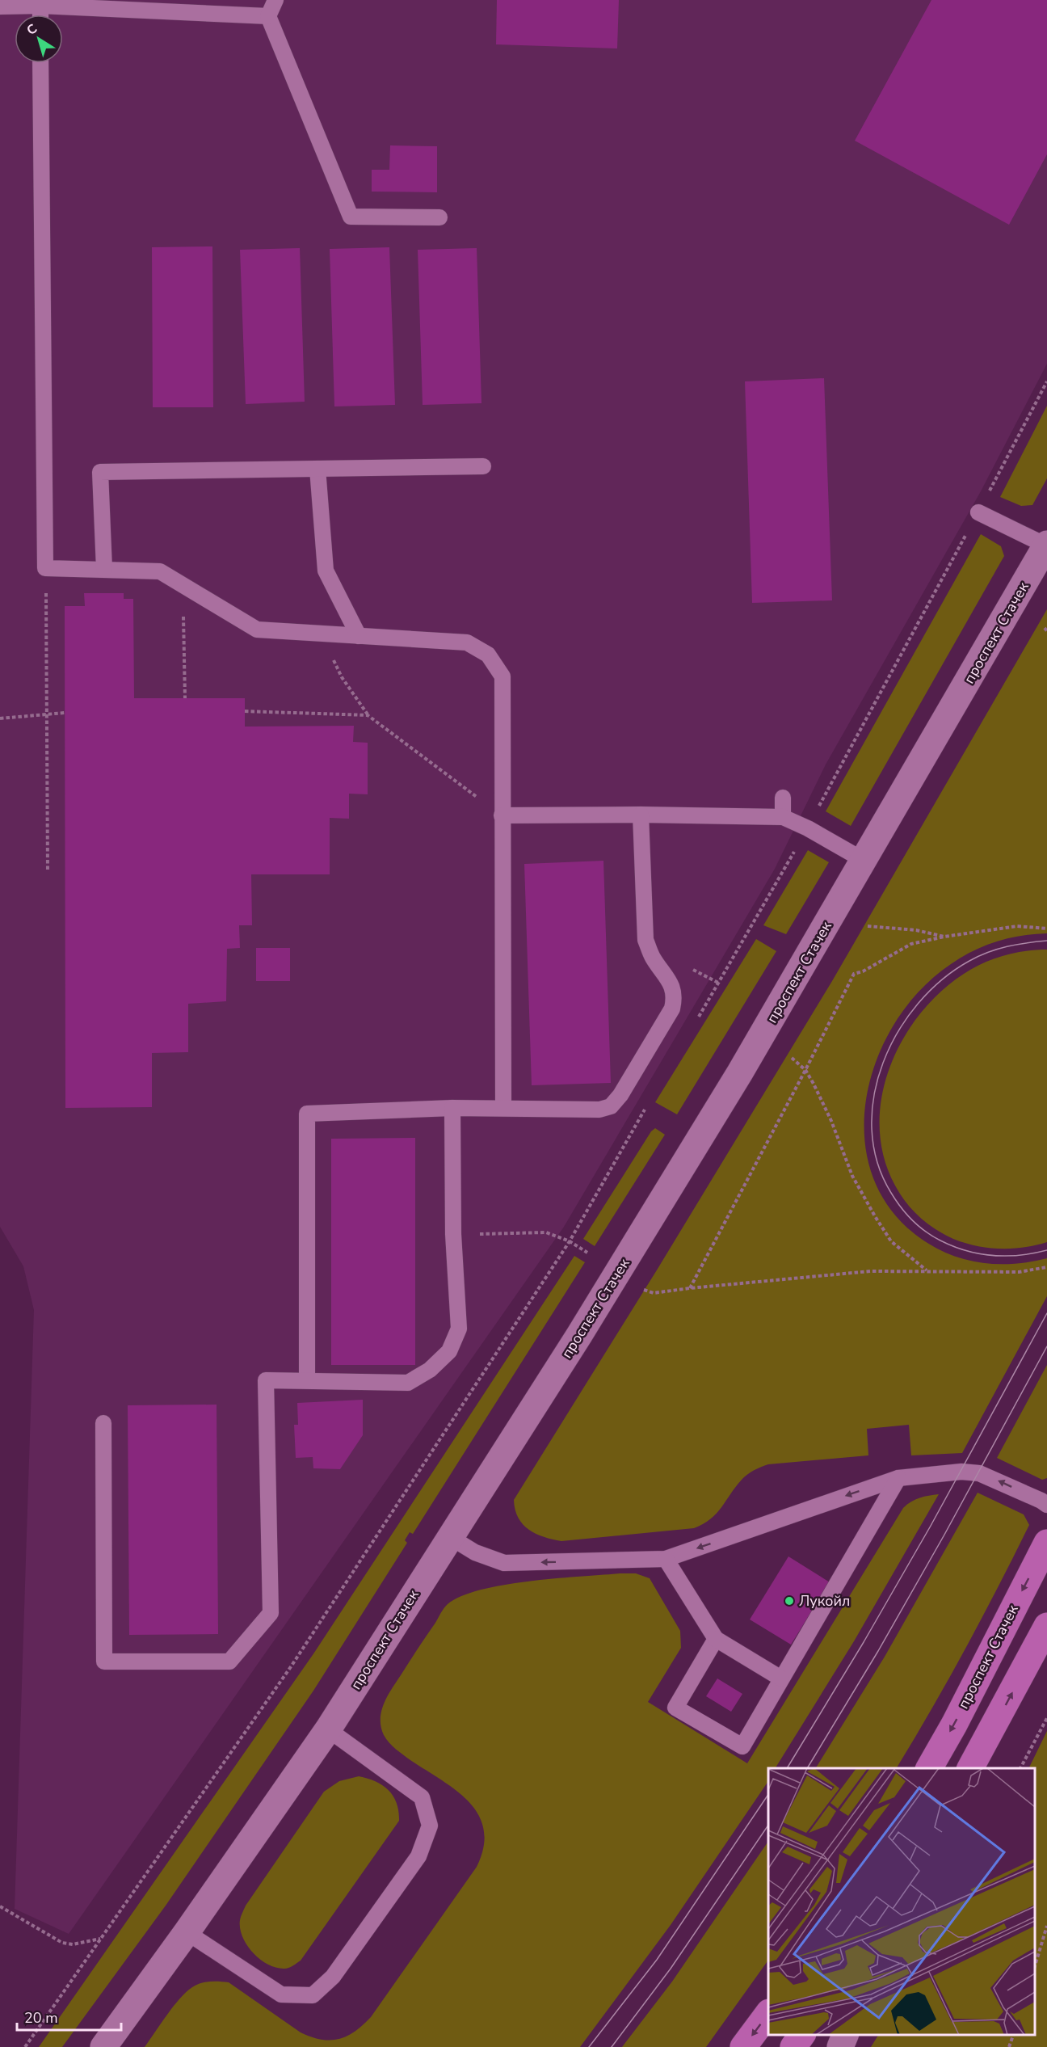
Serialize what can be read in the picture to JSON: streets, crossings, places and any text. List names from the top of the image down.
{
  "streets": {
    "main road": ["проспект Стачек"]
  },
  "places": ["Лукойл"],
  "scale_bar": "20 m",
  "north": "top left"
}
